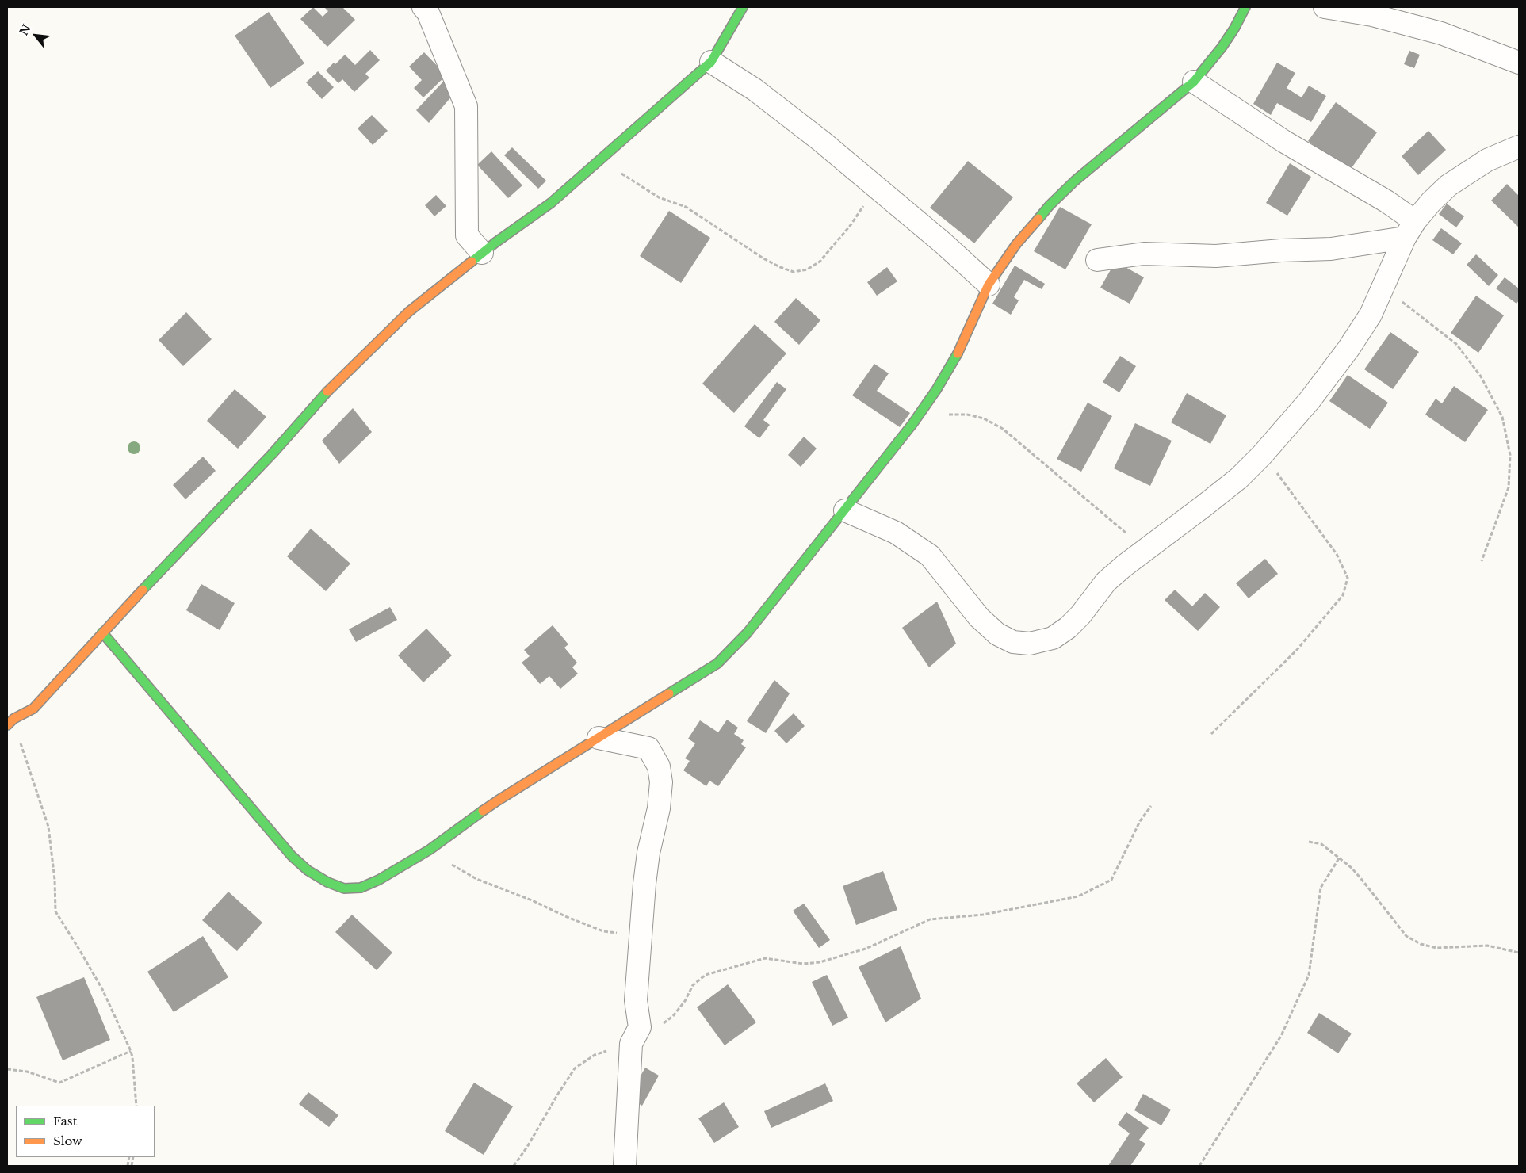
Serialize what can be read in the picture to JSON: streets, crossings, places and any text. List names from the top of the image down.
{
  "legend": ["Fast", "Slow"],
  "north": "top left"
}
